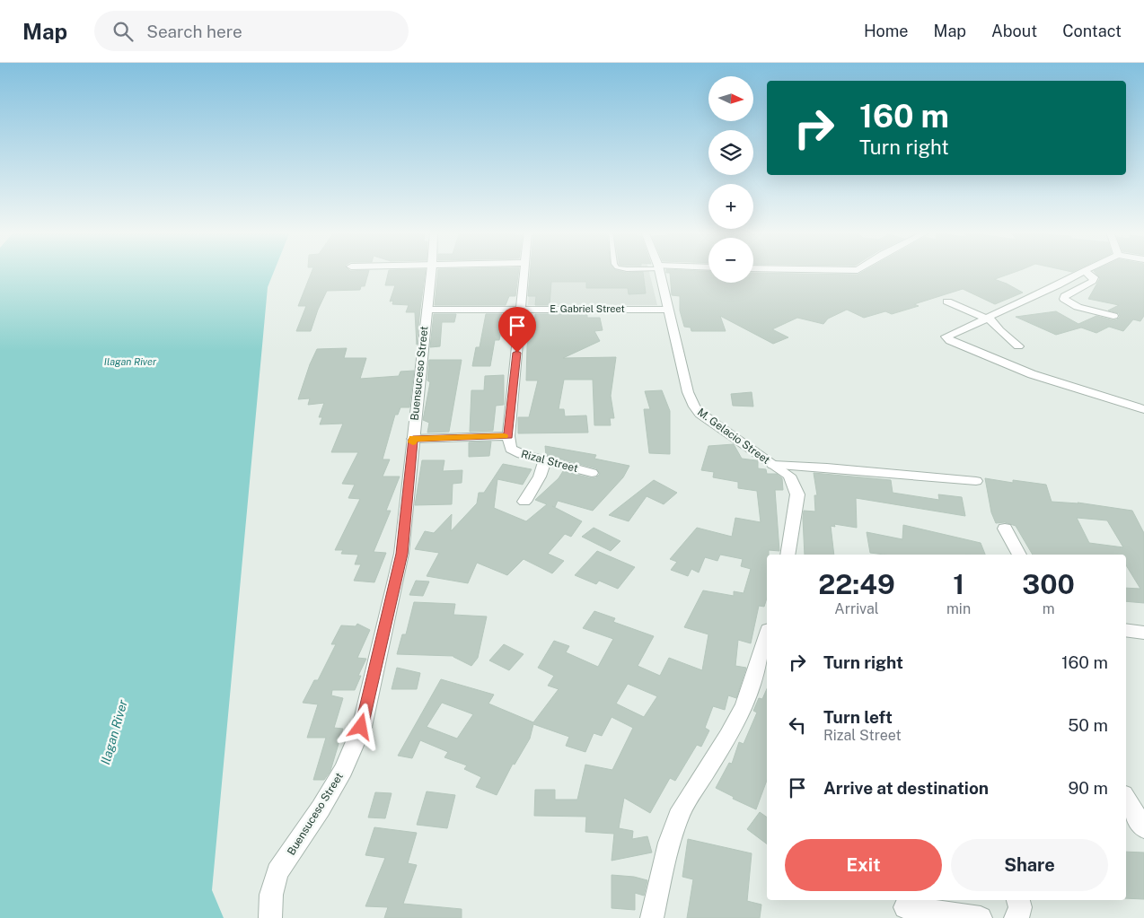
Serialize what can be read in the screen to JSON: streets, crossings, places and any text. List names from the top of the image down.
{
  "streets": {
    "street": [
      "E. Gabriel Street",
      "Buensuceso Street",
      "M. Gelacio Street",
      "Rizal Street"
    ]
  },
  "crossings": [
    ["E. Gabriel Street", "Buensuceso Street"],
    ["E. Gabriel Street", "M. Gelacio Street"]
  ],
  "water": ["Ilagan River"],
  "north": "right",
  "page": {
    "header": "Map",
    "search": "Search here",
    "nav": [
      "Home",
      "Map",
      "About",
      "Contact"
    ],
    "map_buttons": ["+", "−"],
    "turn": ["160 m", "Turn right"],
    "eta": [
      "22:49",
      "Arrival",
      "1",
      "min",
      "300",
      "m"
    ],
    "list": [
      {
        "name": "Turn right",
        "value": "160 m"
      },
      {
        "name": "Turn left",
        "note": "Rizal Street",
        "value": "50 m"
      },
      {
        "name": "Arrive at destination",
        "value": "90 m"
      }
    ],
    "buttons": ["Exit", "Share"]
  }
}
